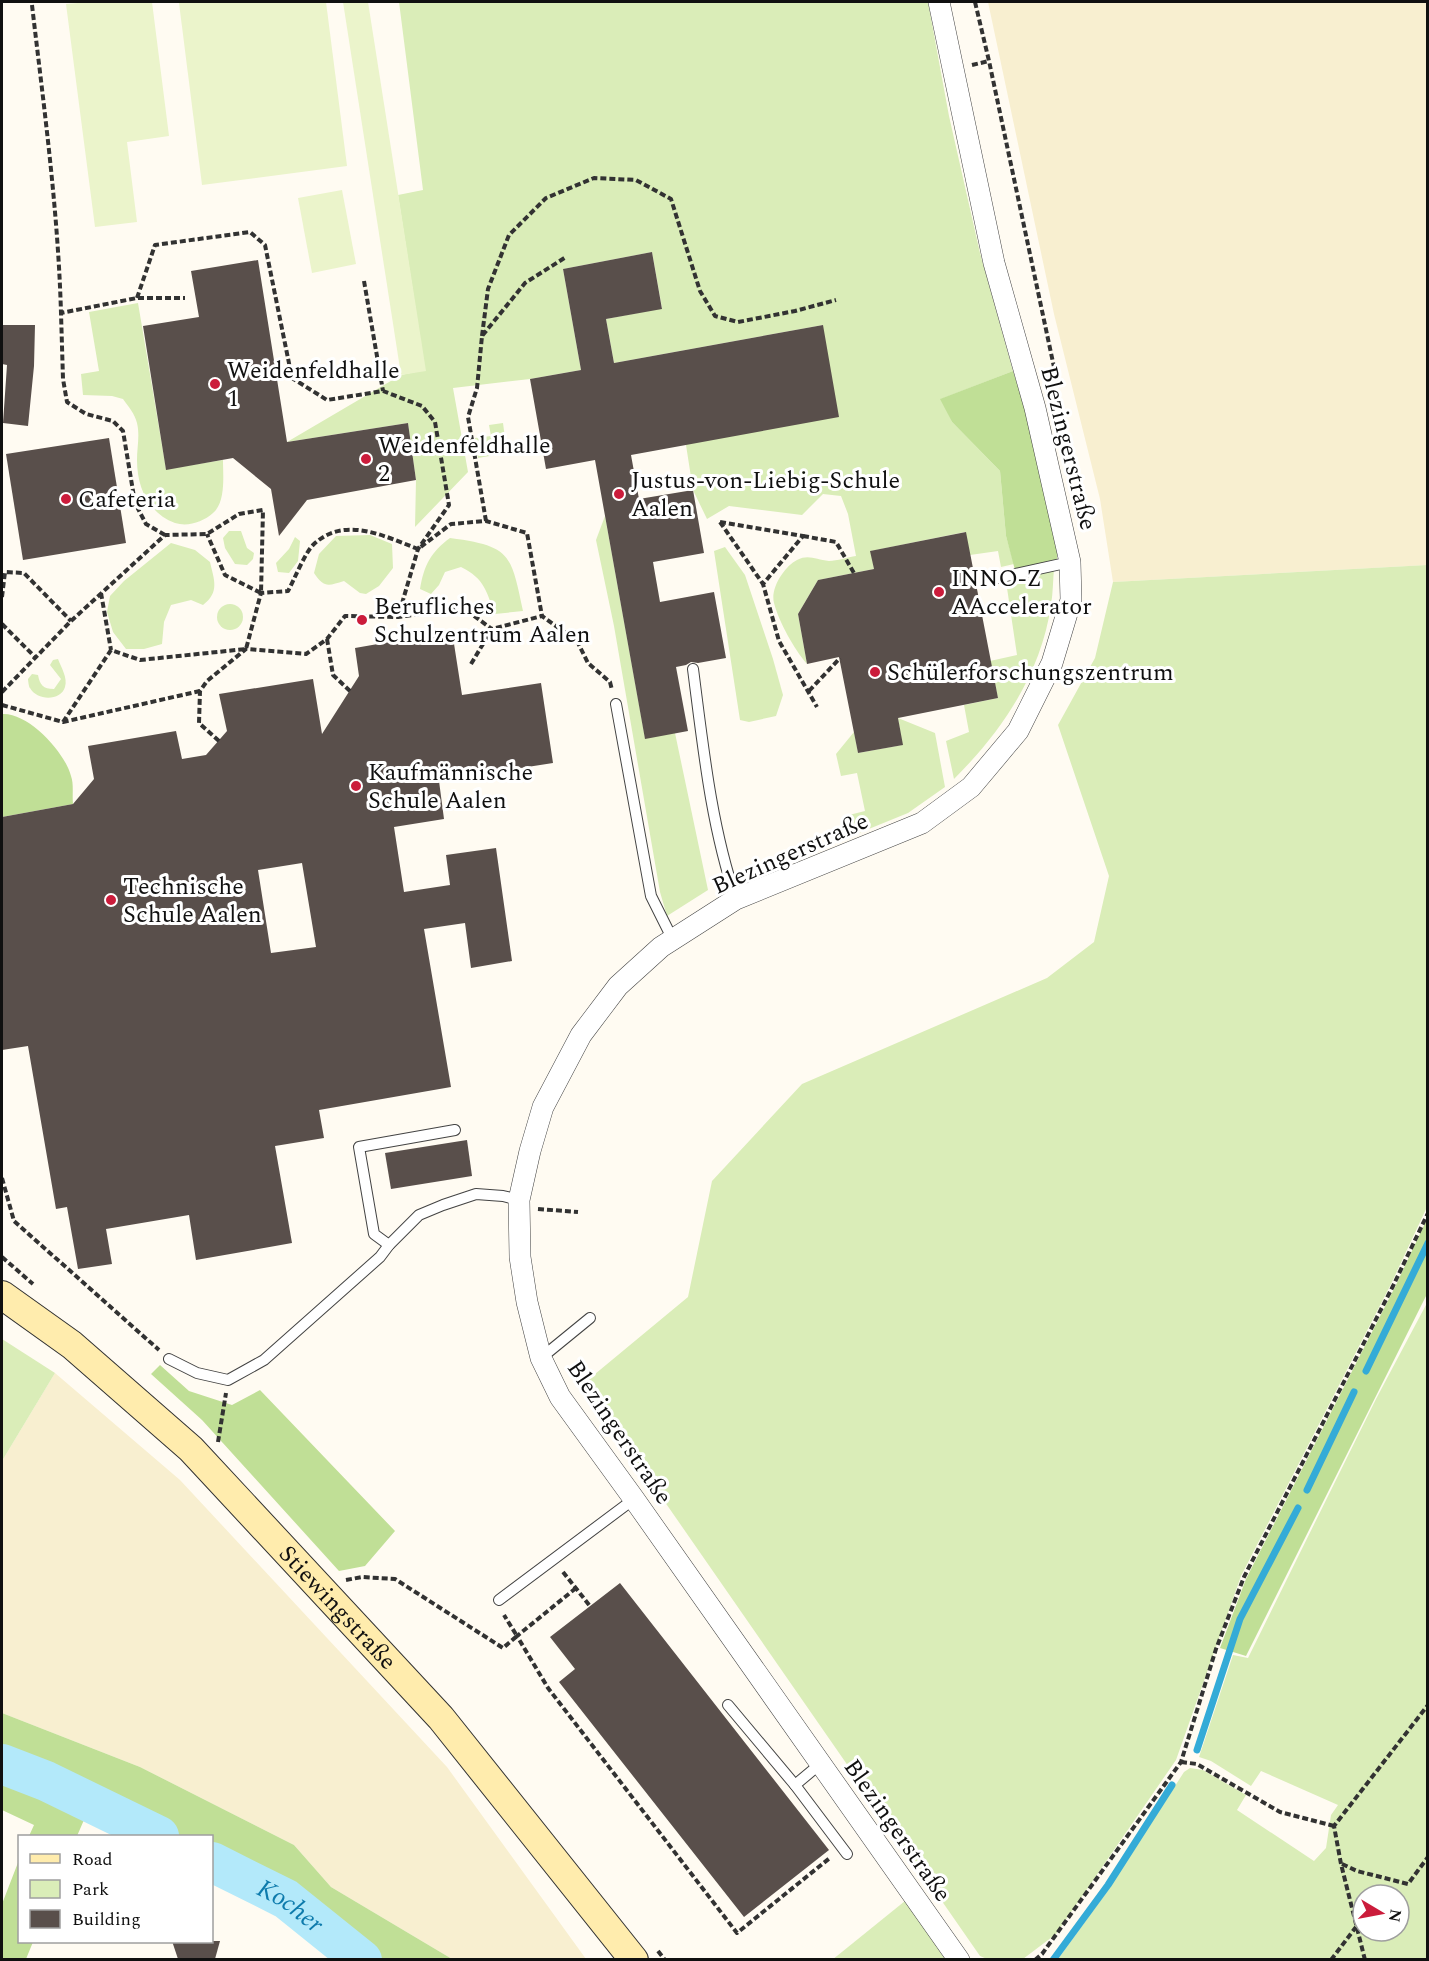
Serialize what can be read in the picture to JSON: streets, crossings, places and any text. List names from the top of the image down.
{
  "streets": {
    "main road": ["Stiewingstraße"],
    "street": ["Blezingerstraße"]
  },
  "water": ["Kocher"],
  "places": [
    "Weidenfeldhalle 1",
    "Weidenfeldhalle 2",
    "Justus-von-Liebig-Schule Aalen",
    "Cafeteria",
    "INNO-Z AAccelerator",
    "Berufliches Schulzentrum Aalen",
    "Schülerforschungszentrum",
    "Kaufmännische Schule Aalen",
    "Technische Schule Aalen"
  ],
  "legend": ["Road", "Park", "Building"],
  "north": "right"
}
